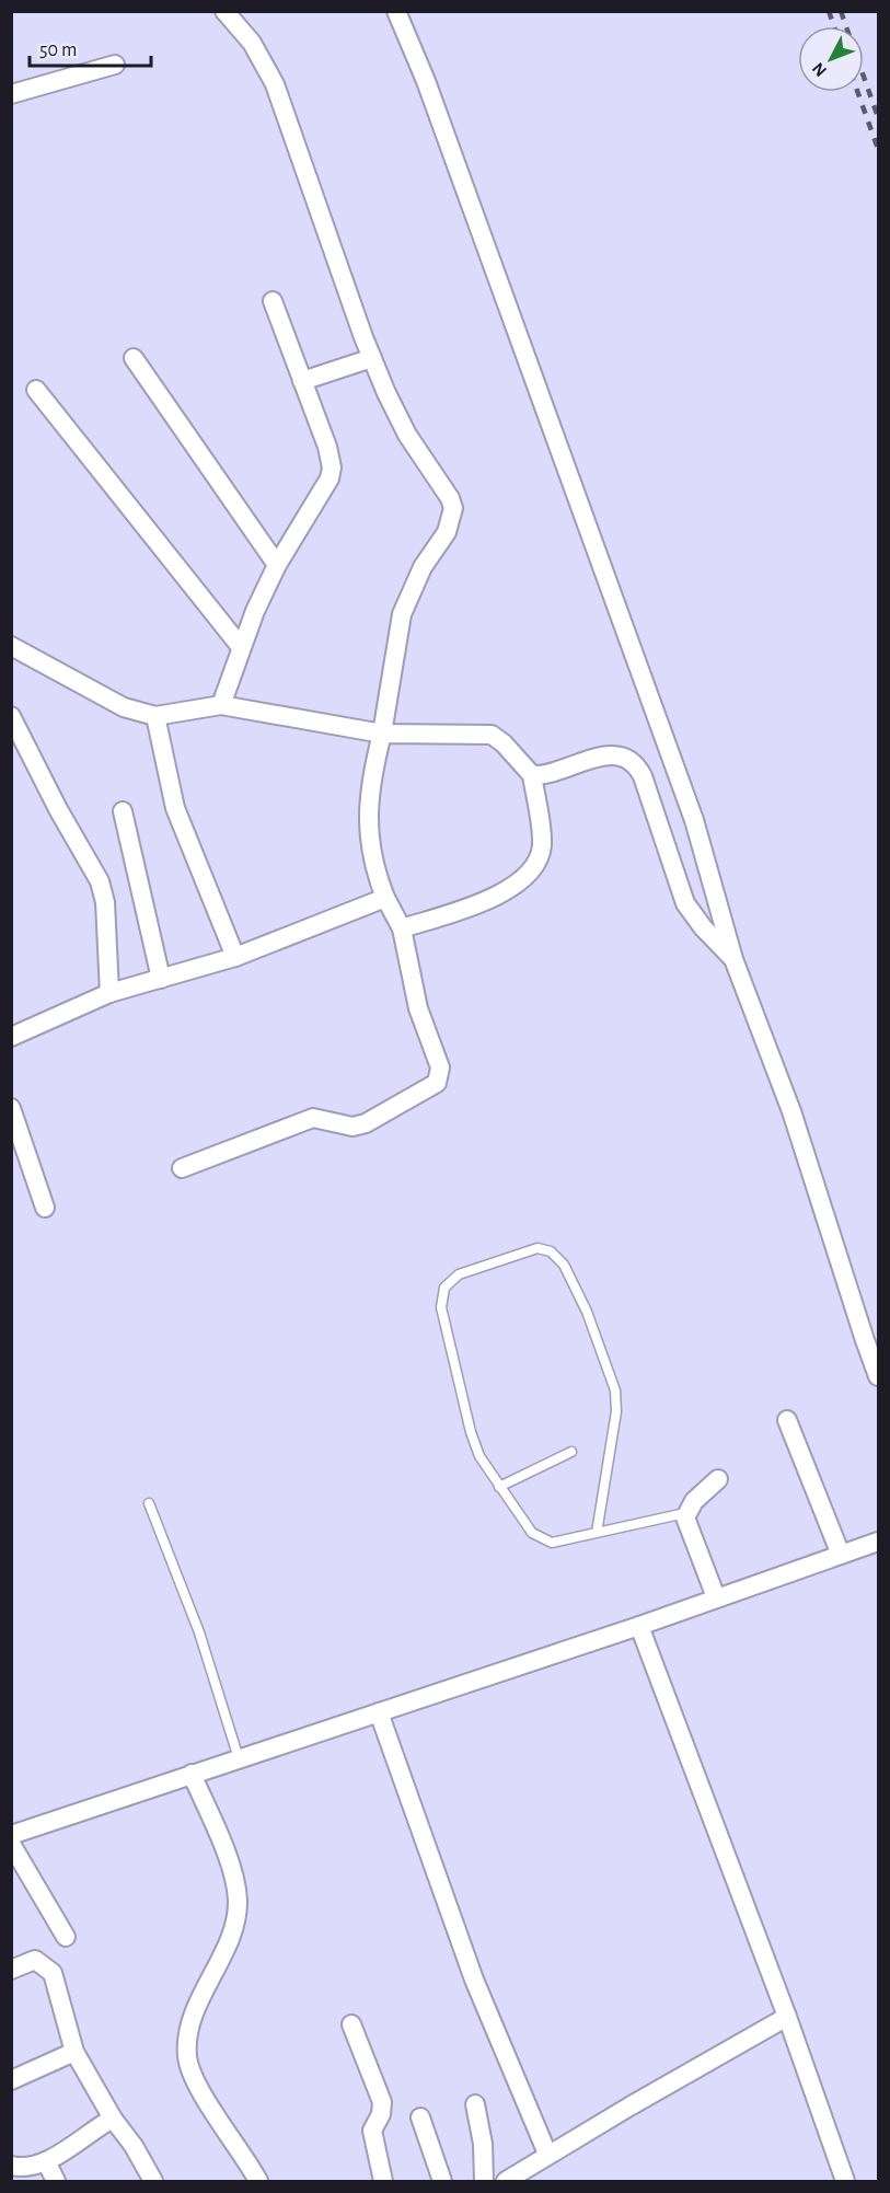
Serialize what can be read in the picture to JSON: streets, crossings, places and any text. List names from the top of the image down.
{
  "scale_bar": "50 m",
  "north": "bottom left"
}
